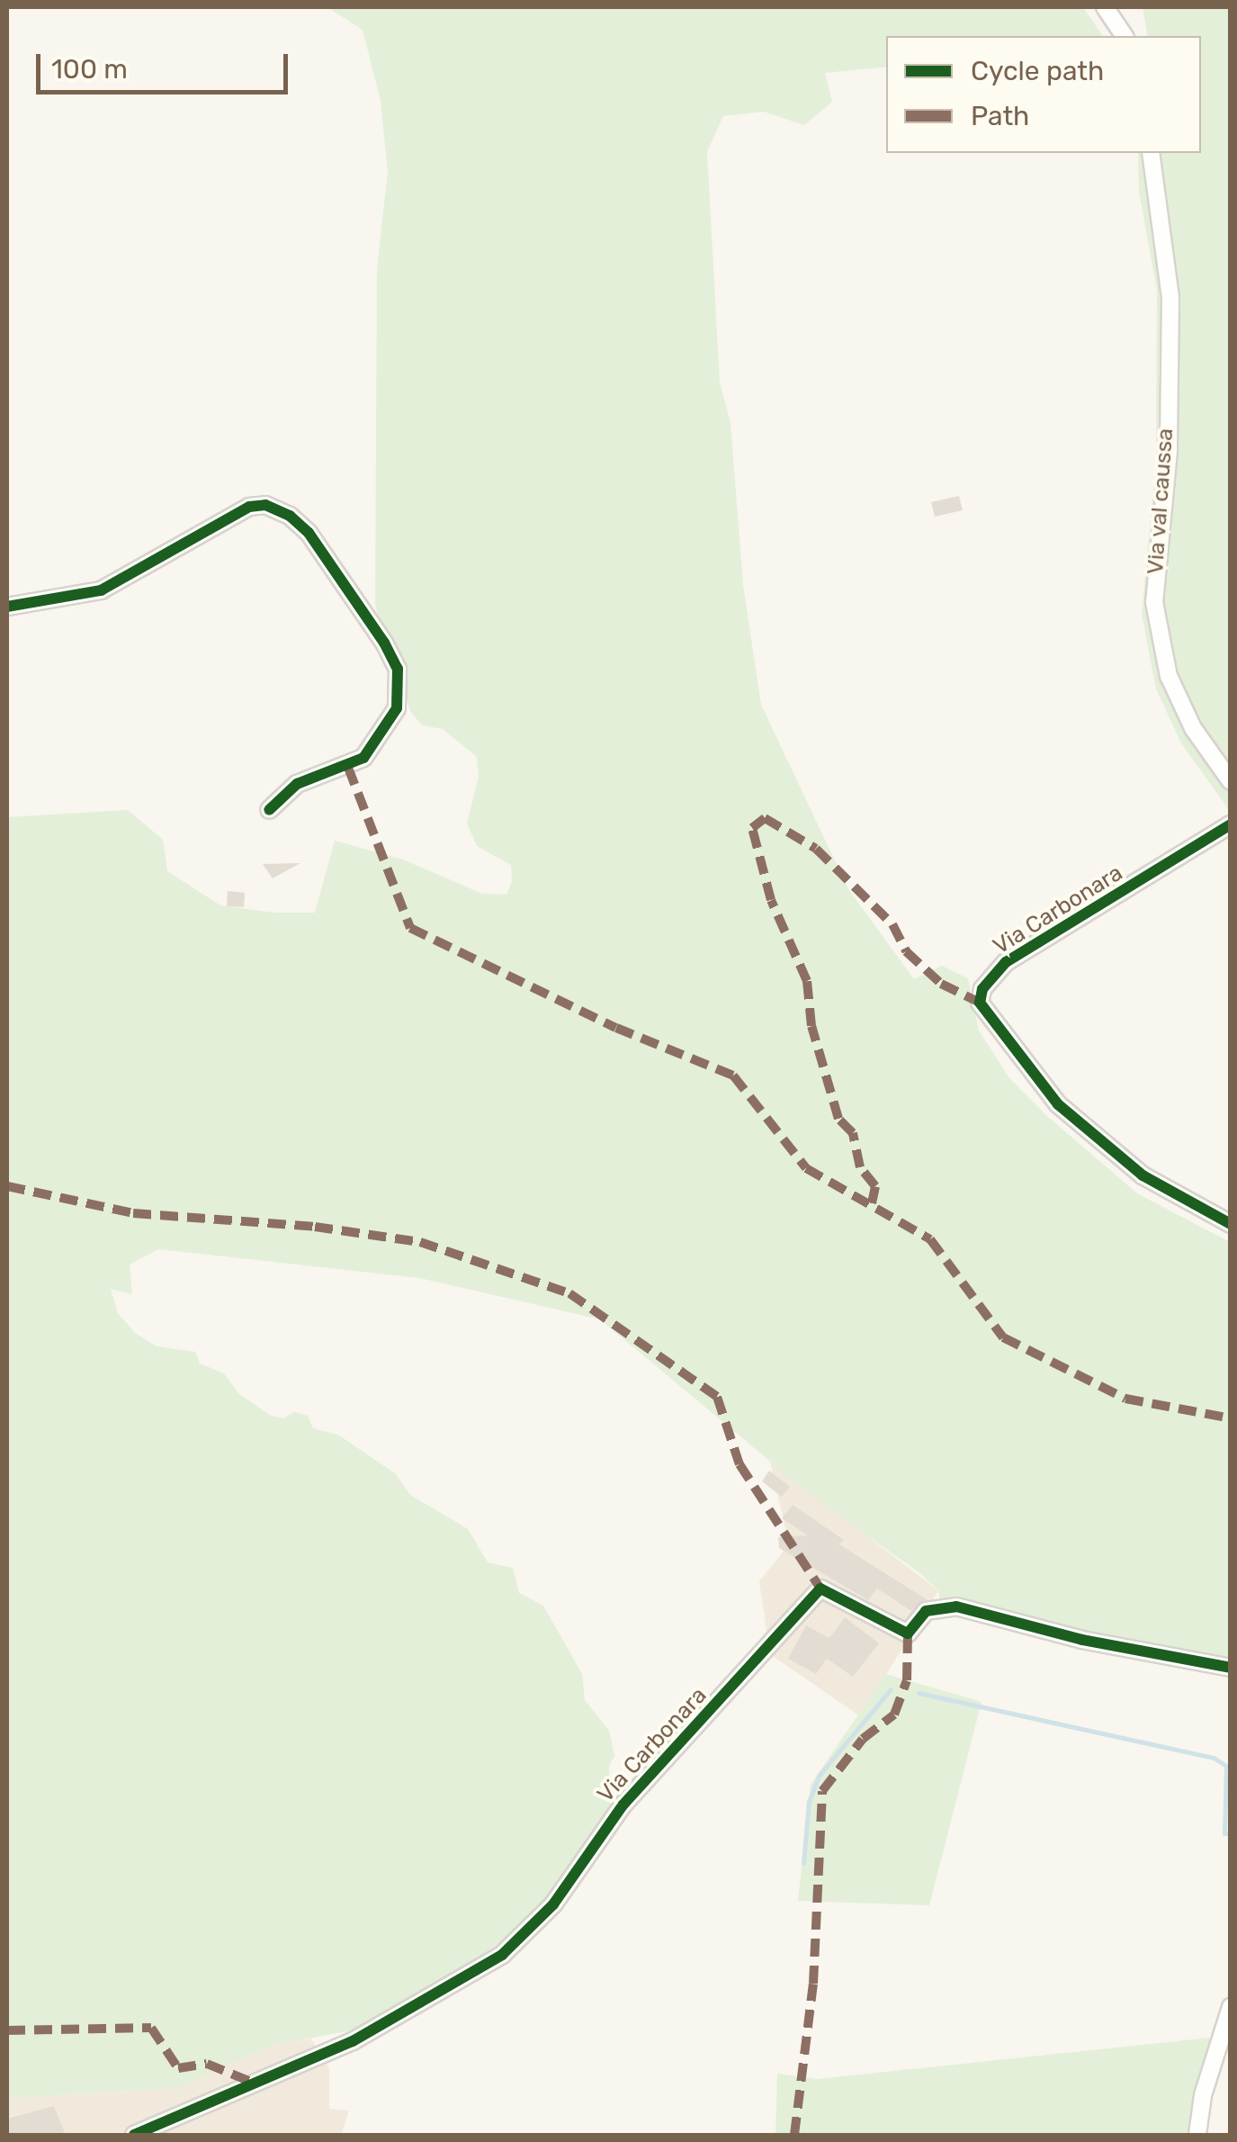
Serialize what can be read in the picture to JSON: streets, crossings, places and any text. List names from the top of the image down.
{
  "streets": {
    "street": ["Via val caussa", "Via Carbonara"]
  },
  "legend": ["Cycle path", "Path"],
  "scale_bar": "100 m"
}
